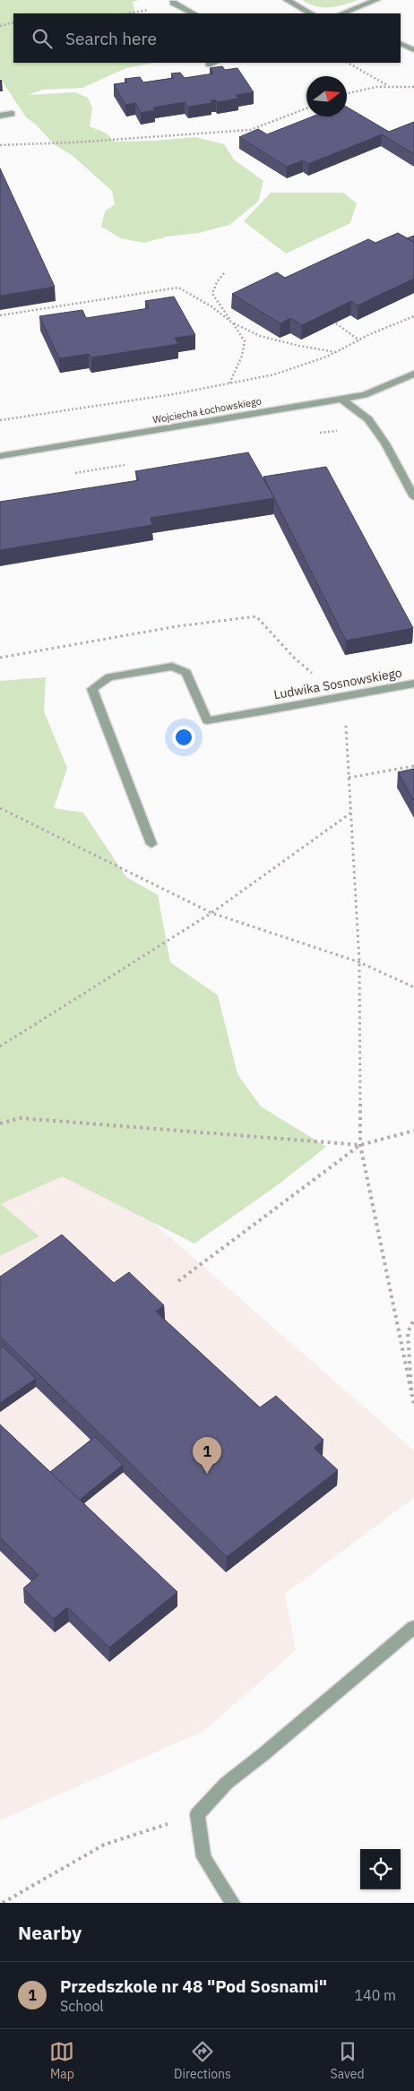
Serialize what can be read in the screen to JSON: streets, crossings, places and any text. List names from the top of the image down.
{
  "streets": {
    "street": ["Wojciecha Łochowskiego", "Ludwika Sosnowskiego"]
  },
  "north": "right",
  "page": {
    "search": "Search here",
    "pins": "1",
    "heading": "Nearby",
    "list": [
      {
        "mark": "1",
        "name": "Przedszkole nr 48 \"Pod Sosnami\"",
        "note": "School",
        "value": "140 m"
      }
    ],
    "nav": ["Map", "Directions", "Saved"]
  }
}
